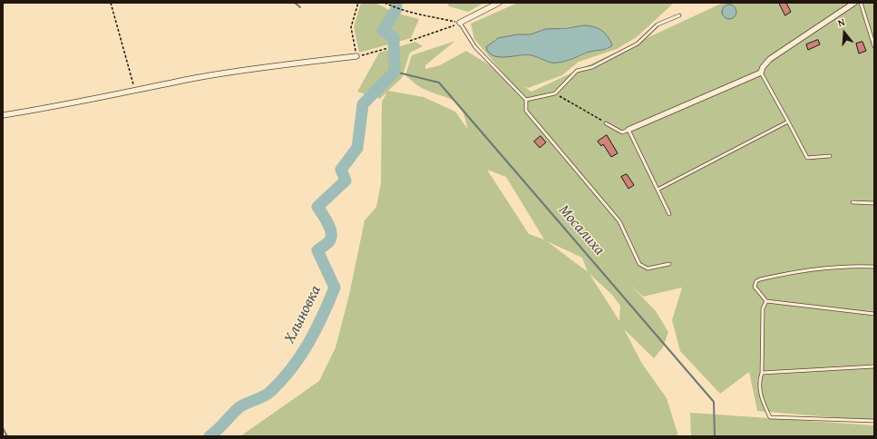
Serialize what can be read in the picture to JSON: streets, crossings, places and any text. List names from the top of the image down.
{
  "water": ["Мосалиха", "Хлыновка"],
  "north": "top"
}
